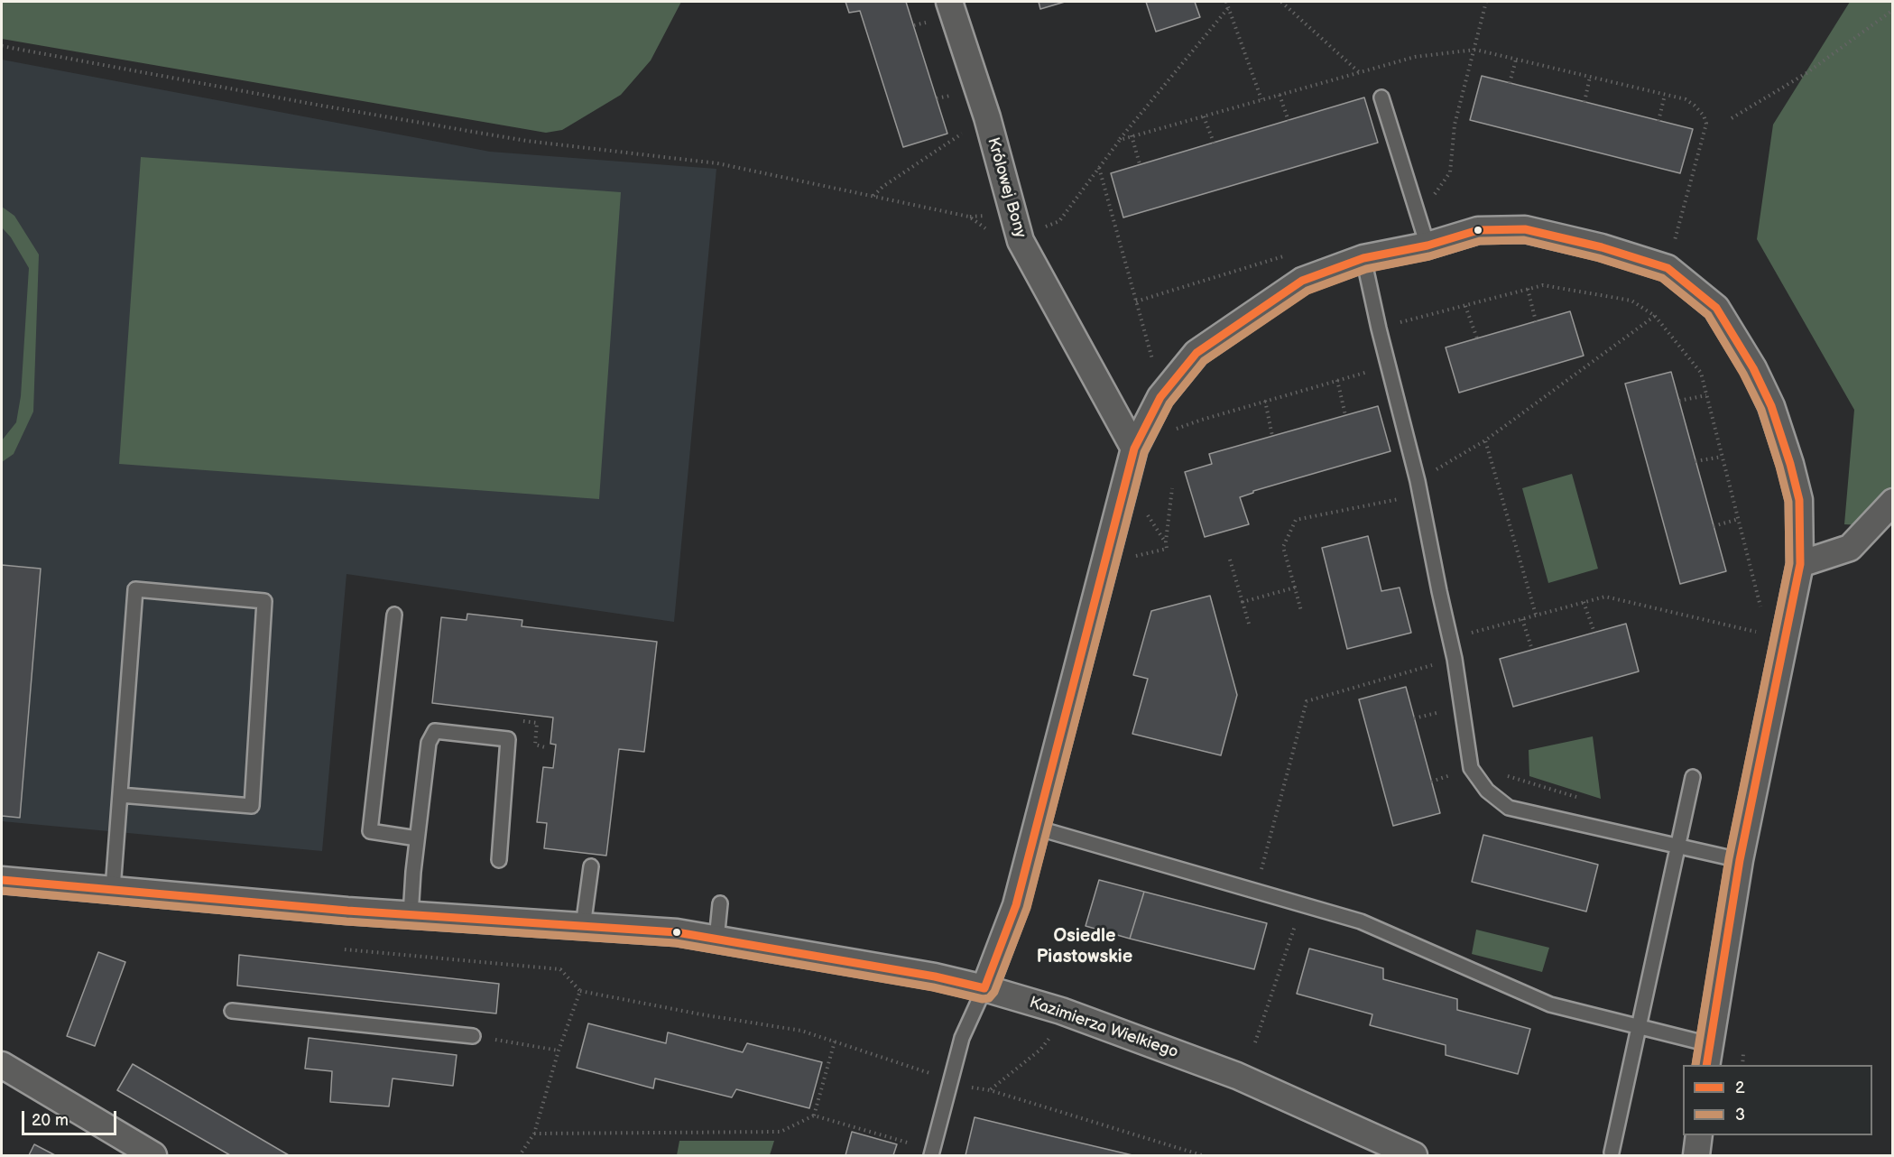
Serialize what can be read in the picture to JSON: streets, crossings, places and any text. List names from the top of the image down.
{
  "streets": {
    "street": ["Królowej Bony", "Kazimierza Wielkiego"]
  },
  "districts": ["Osiedle Piastowskie"],
  "lines": ["transit line 2", "transit line 3"],
  "legend": ["2", "3"],
  "scale_bar": "20 m"
}
